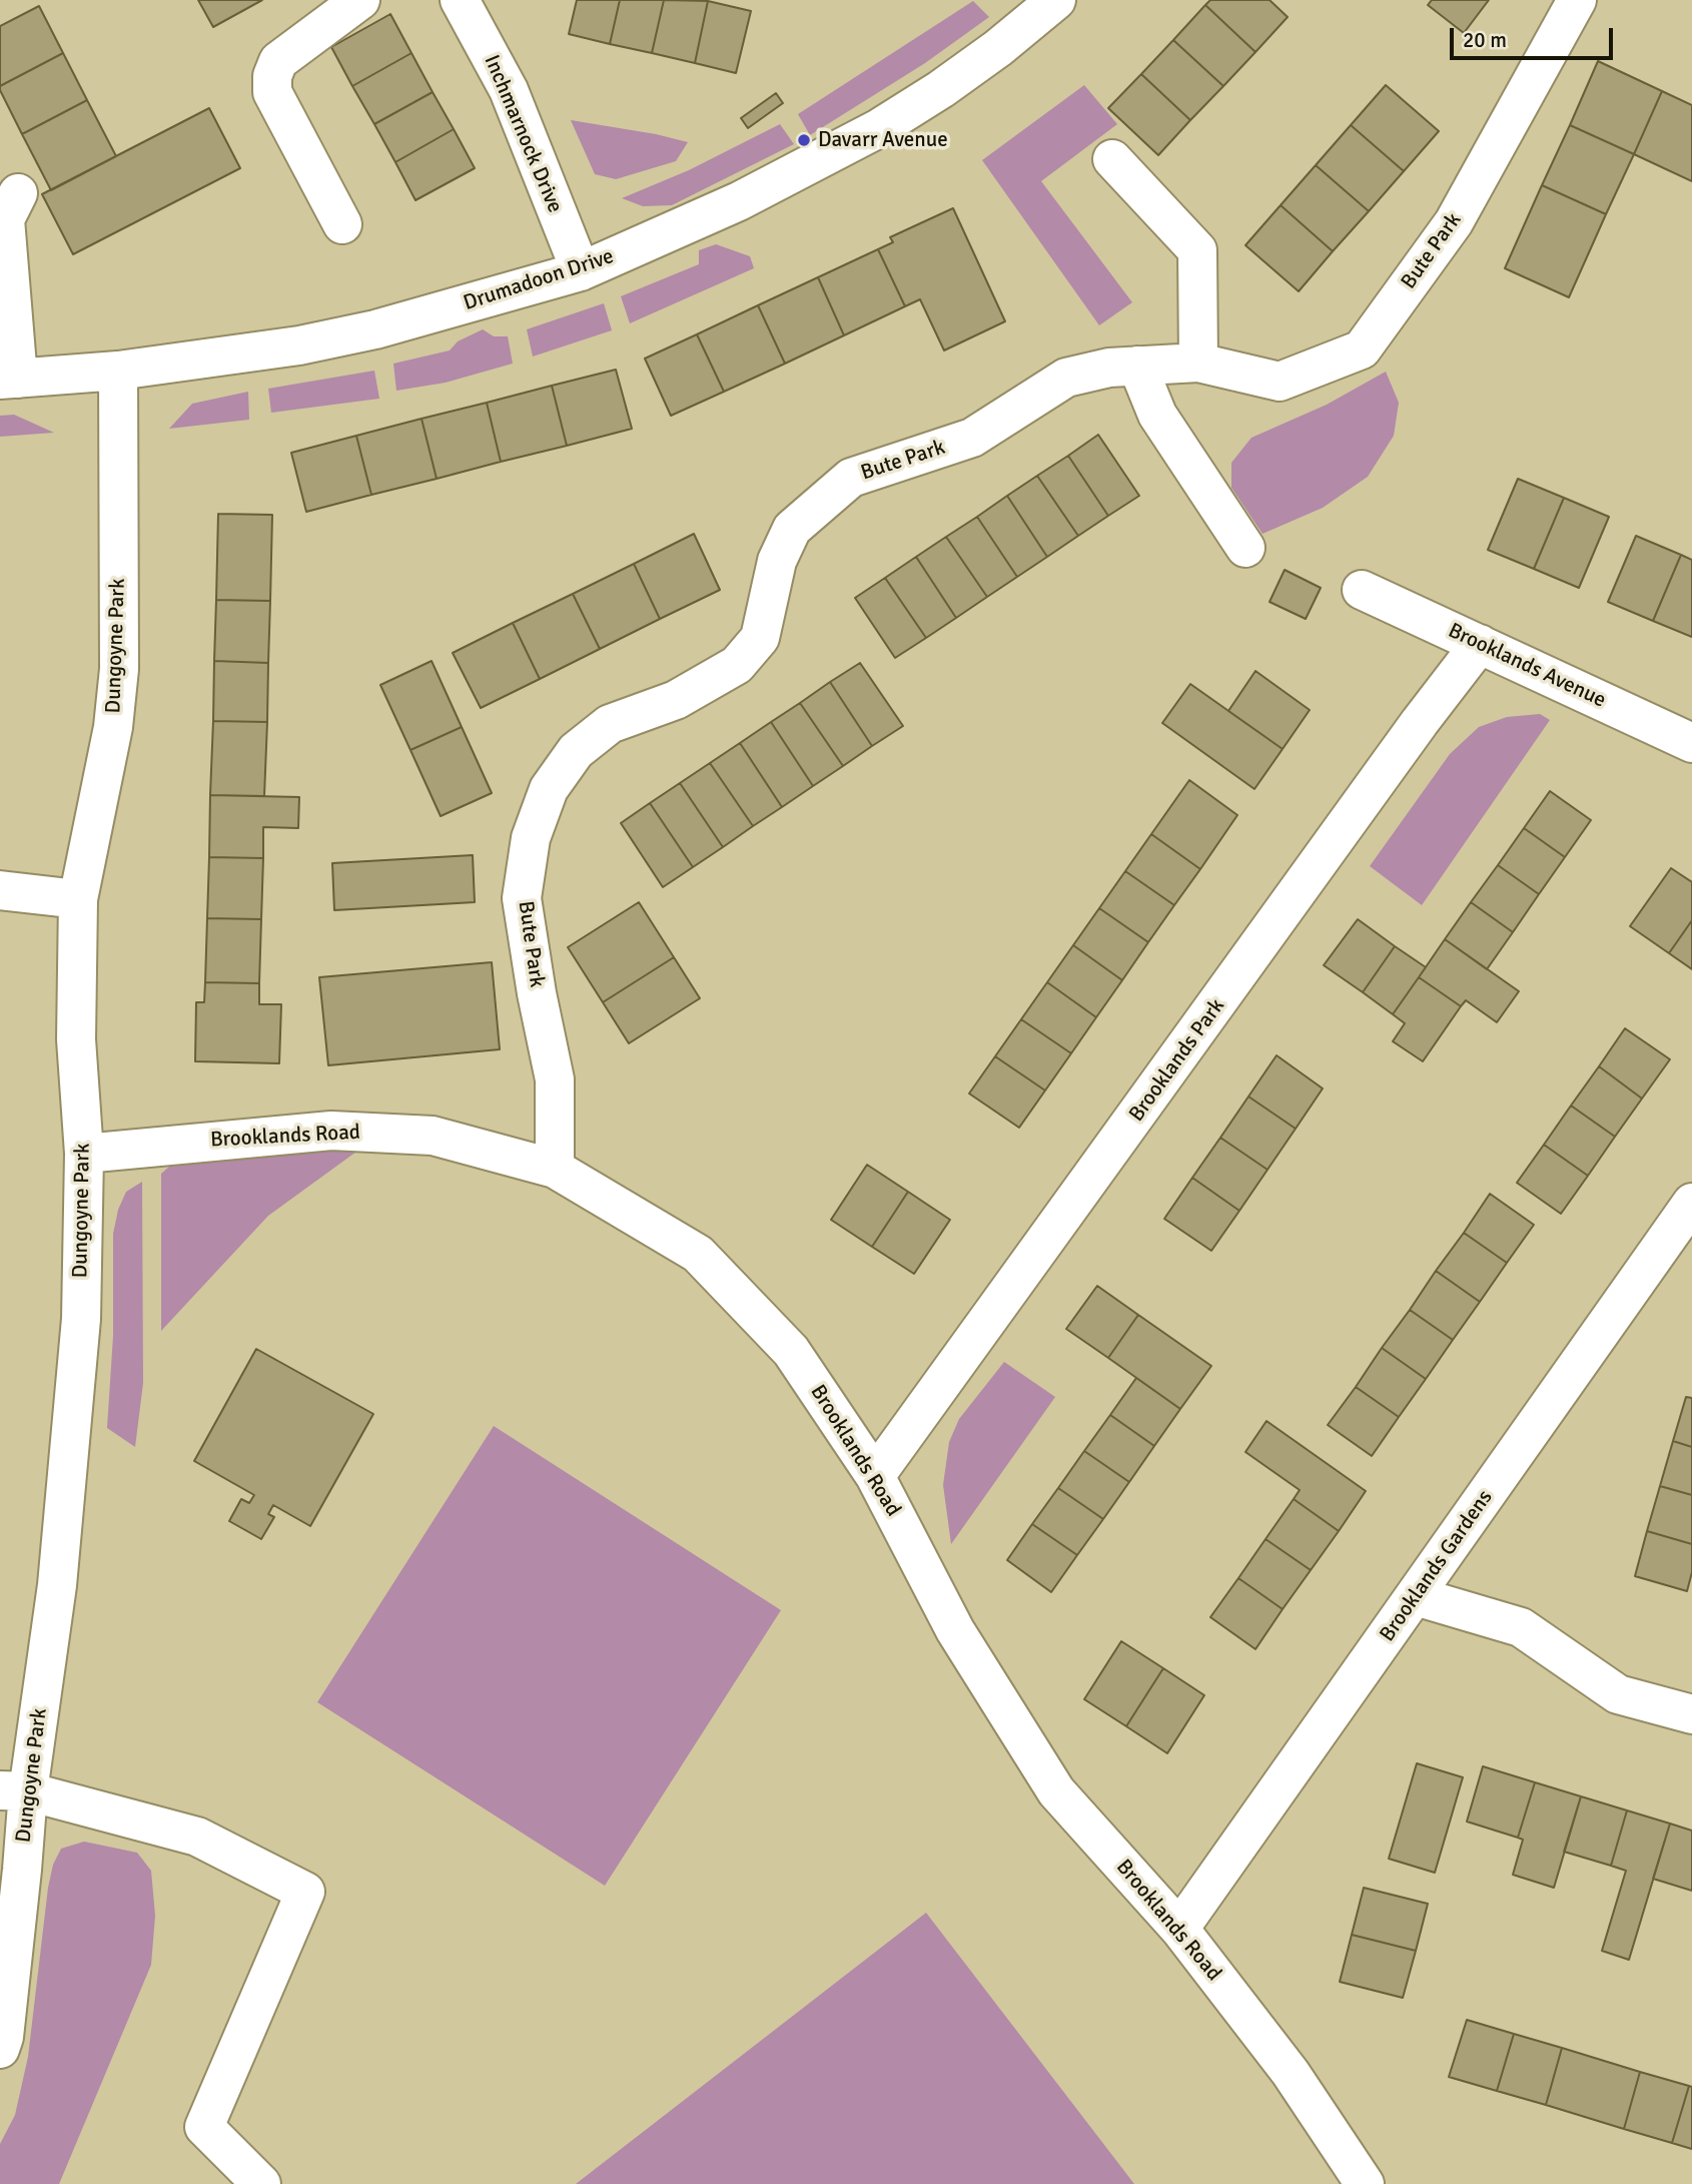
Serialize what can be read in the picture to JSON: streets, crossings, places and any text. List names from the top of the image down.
{
  "streets": {
    "street": [
      "Inchmarnock Drive",
      "Bute Park",
      "Drumadoon Drive",
      "Dungoyne Park",
      "Brooklands Avenue",
      "Brooklands Park",
      "Brooklands Road",
      "Brooklands Gardens"
    ]
  },
  "crossings": [
    ["Inchmarnock Drive", "Drumadoon Drive"],
    ["Bute Park", "Brooklands Road"],
    ["Drumadoon Drive", "Dungoyne Park"],
    ["Dungoyne Park", "Brooklands Road"],
    ["Brooklands Avenue", "Brooklands Park"],
    ["Brooklands Park", "Brooklands Road"],
    ["Brooklands Road", "Brooklands Gardens"]
  ],
  "places": ["Davarr Avenue"],
  "scale_bar": "20 m"
}
